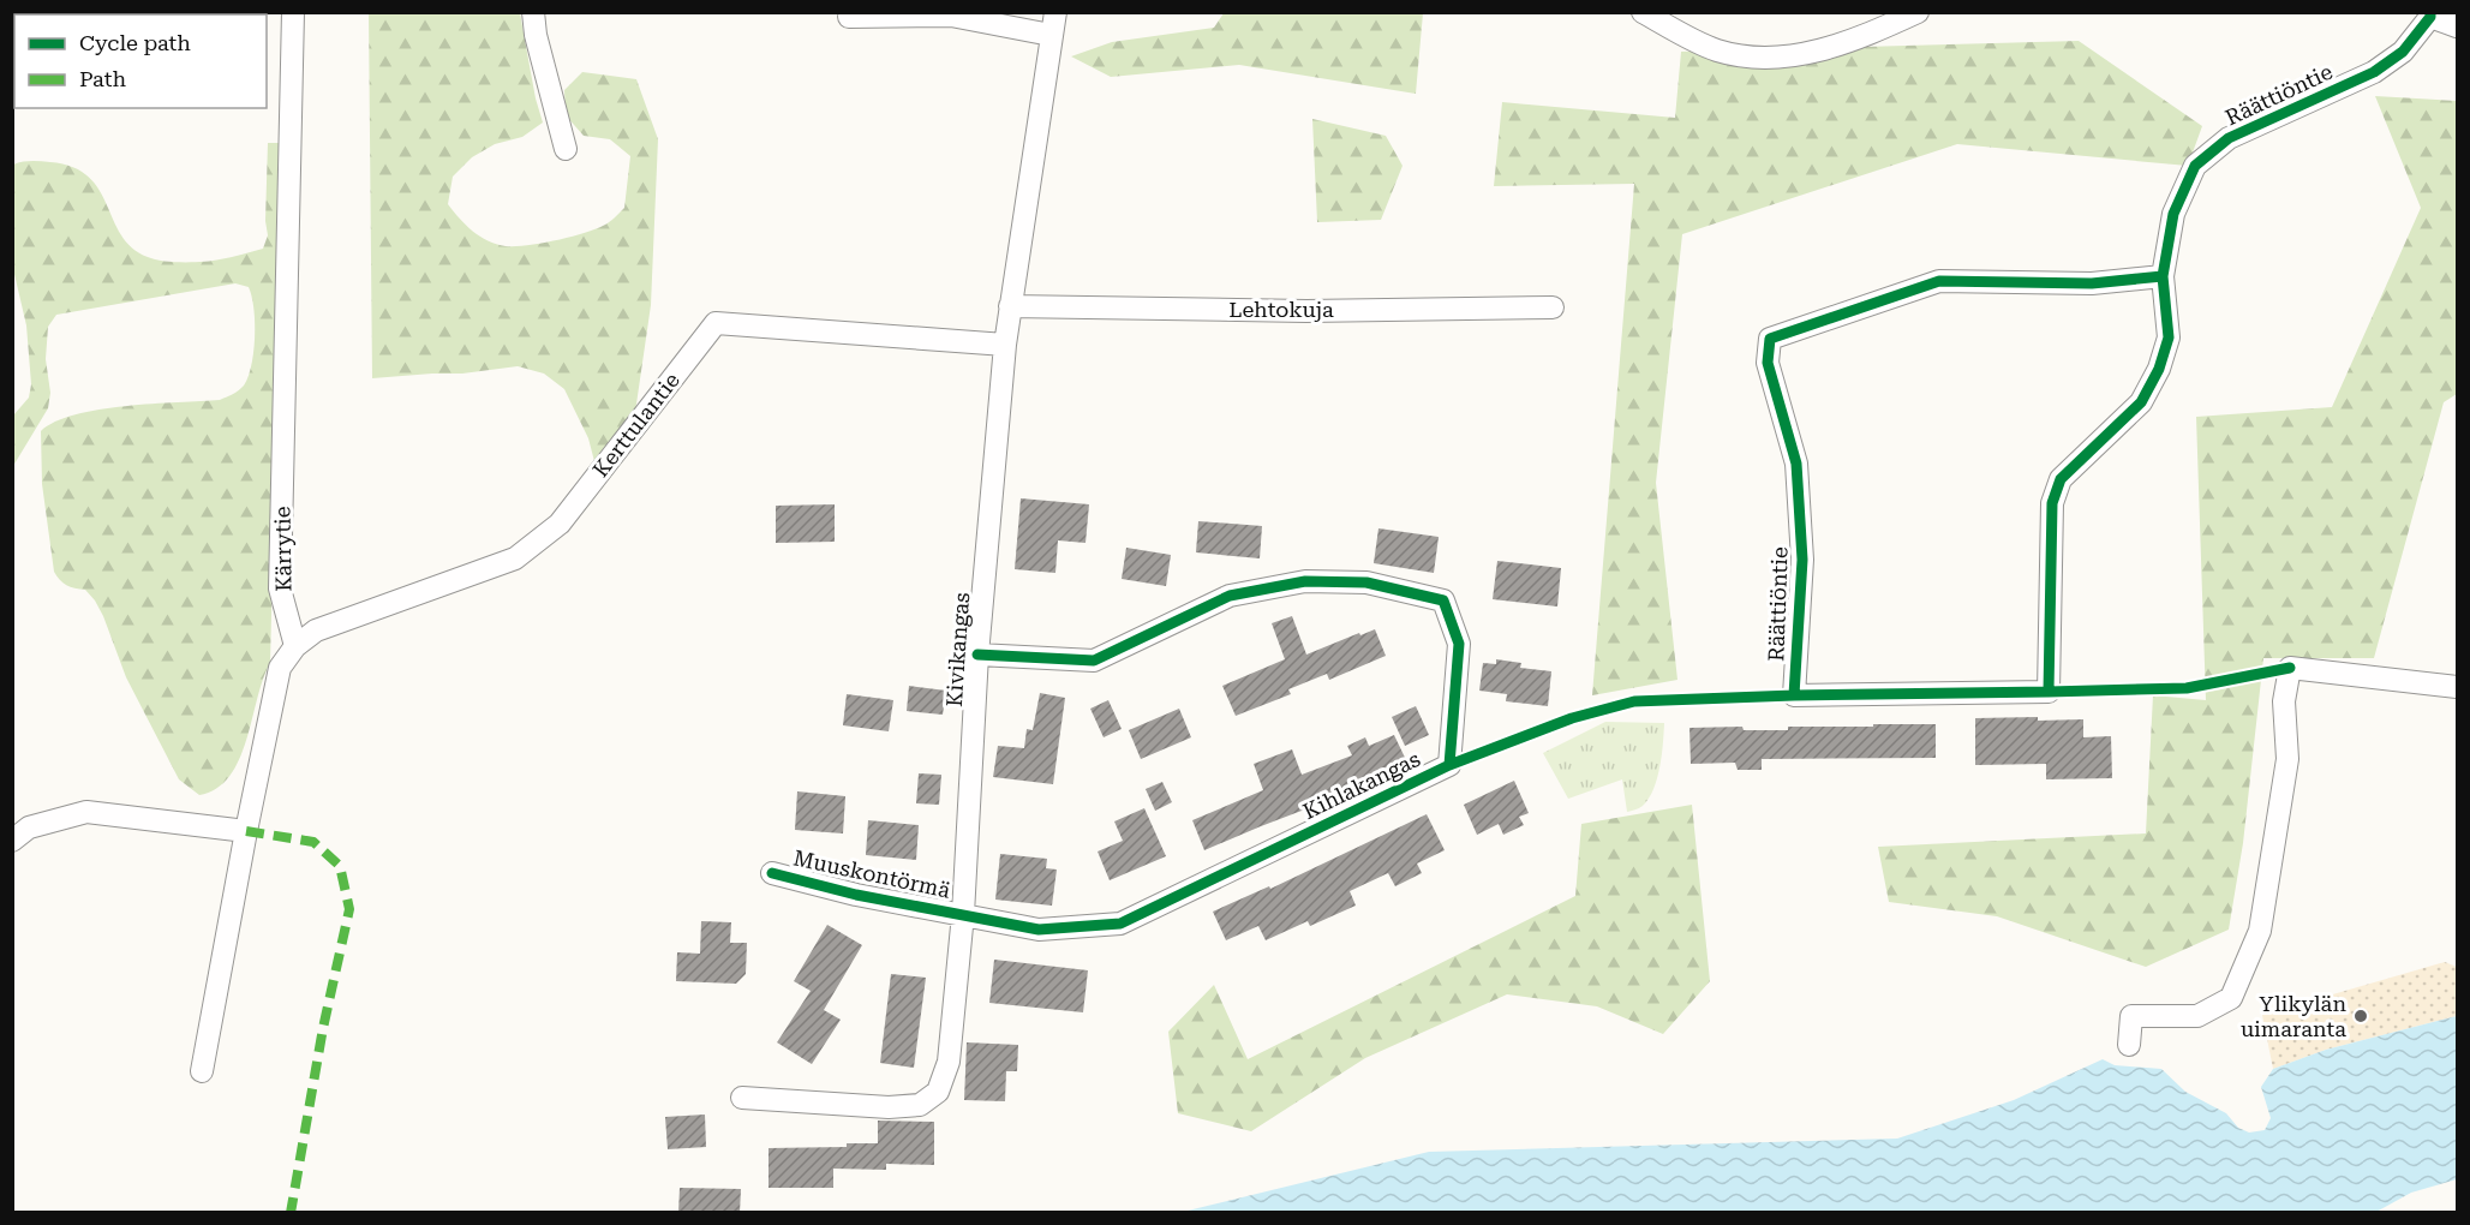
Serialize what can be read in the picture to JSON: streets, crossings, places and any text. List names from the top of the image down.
{
  "streets": {
    "street": [
      "Räättiöntie",
      "Lehtokuja",
      "Kerttulantie",
      "Kärrytie",
      "Kivikangas",
      "Kihlakangas",
      "Muuskontörmä"
    ]
  },
  "crossings": [
    ["Lehtokuja", "Kivikangas"],
    ["Kerttulantie", "Kärrytie"],
    ["Kerttulantie", "Kivikangas"],
    ["Kivikangas", "Kihlakangas"],
    ["Kivikangas", "Muuskontörmä"],
    ["Kihlakangas", "Muuskontörmä"]
  ],
  "places": ["Ylikylän uimaranta"],
  "legend": ["Cycle path", "Path"]
}
